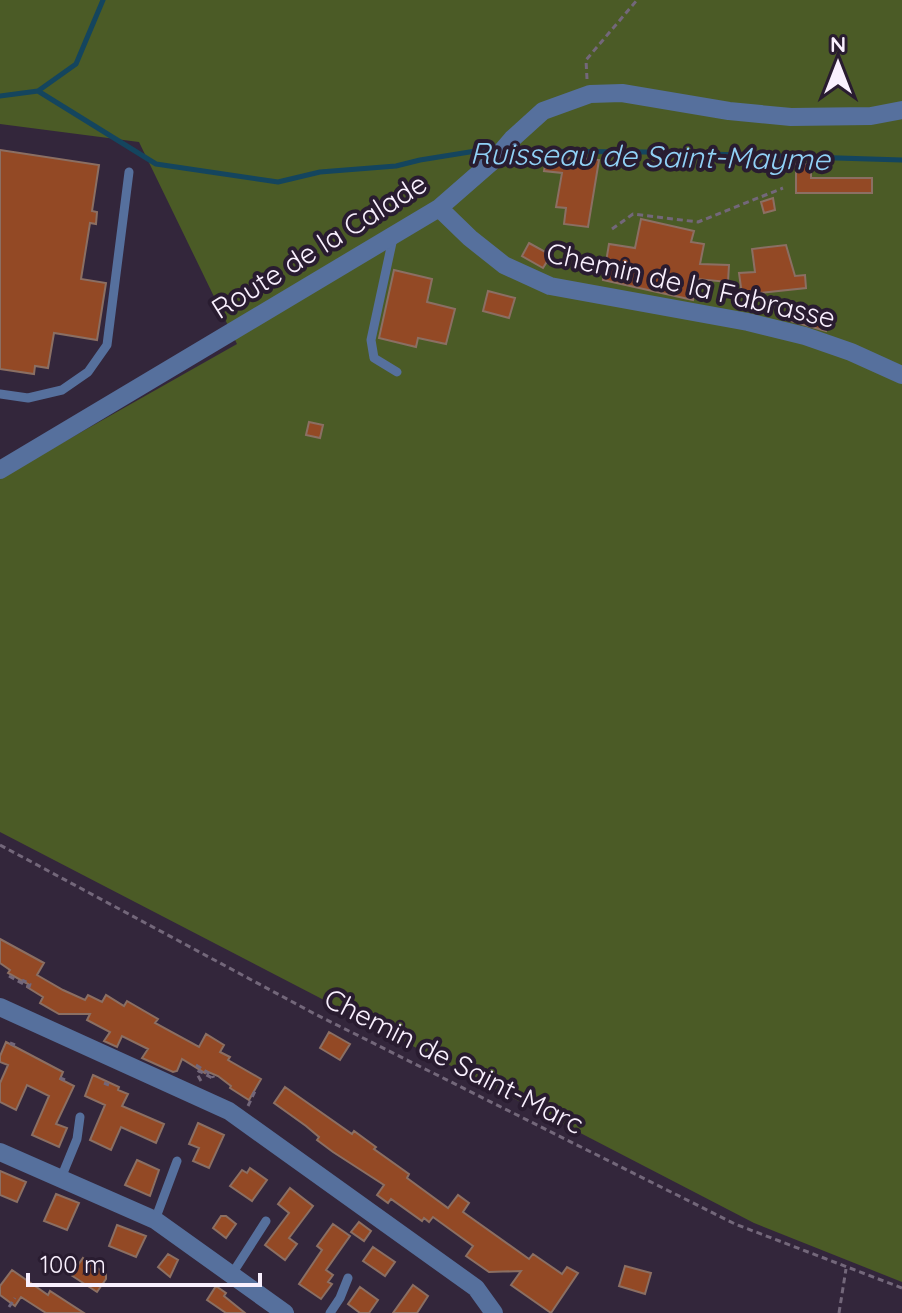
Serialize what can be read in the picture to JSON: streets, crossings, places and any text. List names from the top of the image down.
{
  "streets": {
    "street": ["Route de la Calade", "Chemin de la Fabrasse"],
    "path": ["Chemin de Saint-Marc"]
  },
  "crossings": [
    ["Route de la Calade", "Chemin de la Fabrasse"]
  ],
  "water": ["Ruisseau de Saint-Mayme"],
  "scale_bar": "100 m",
  "north": "top"
}
